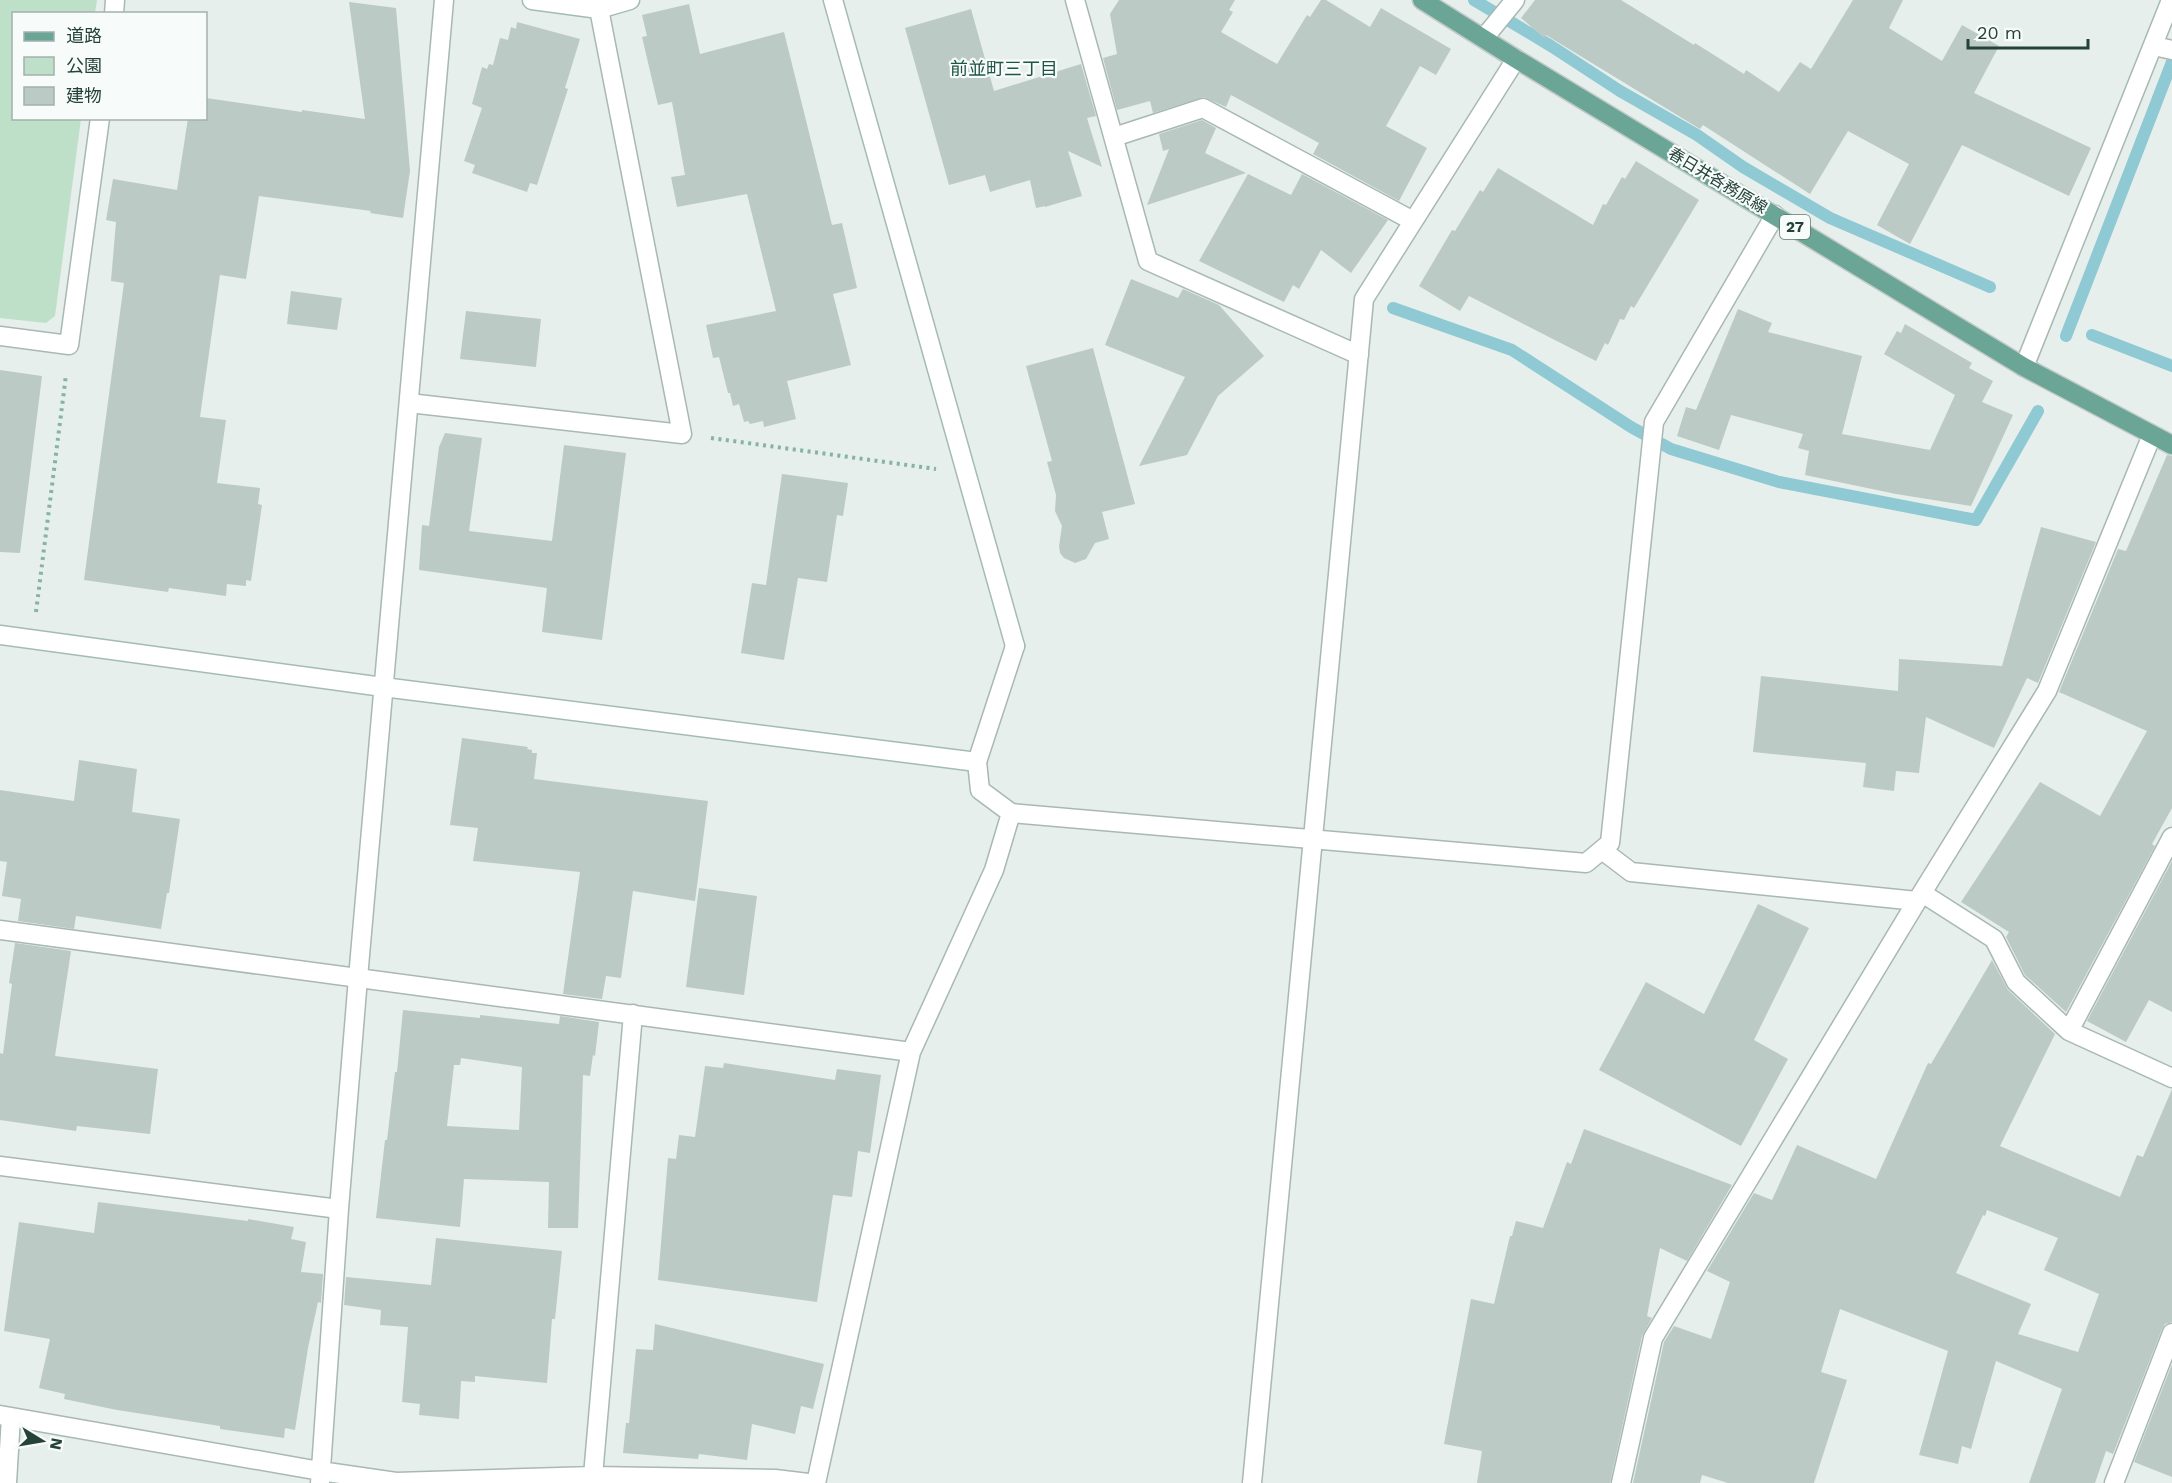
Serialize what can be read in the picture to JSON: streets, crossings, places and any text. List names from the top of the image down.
{
  "streets": {
    "main road": ["春日井各務原線", "27"]
  },
  "districts": ["前並町三丁目"],
  "legend": ["道路", "公園", "建物"],
  "scale_bar": "20 m",
  "north": "right"
}
